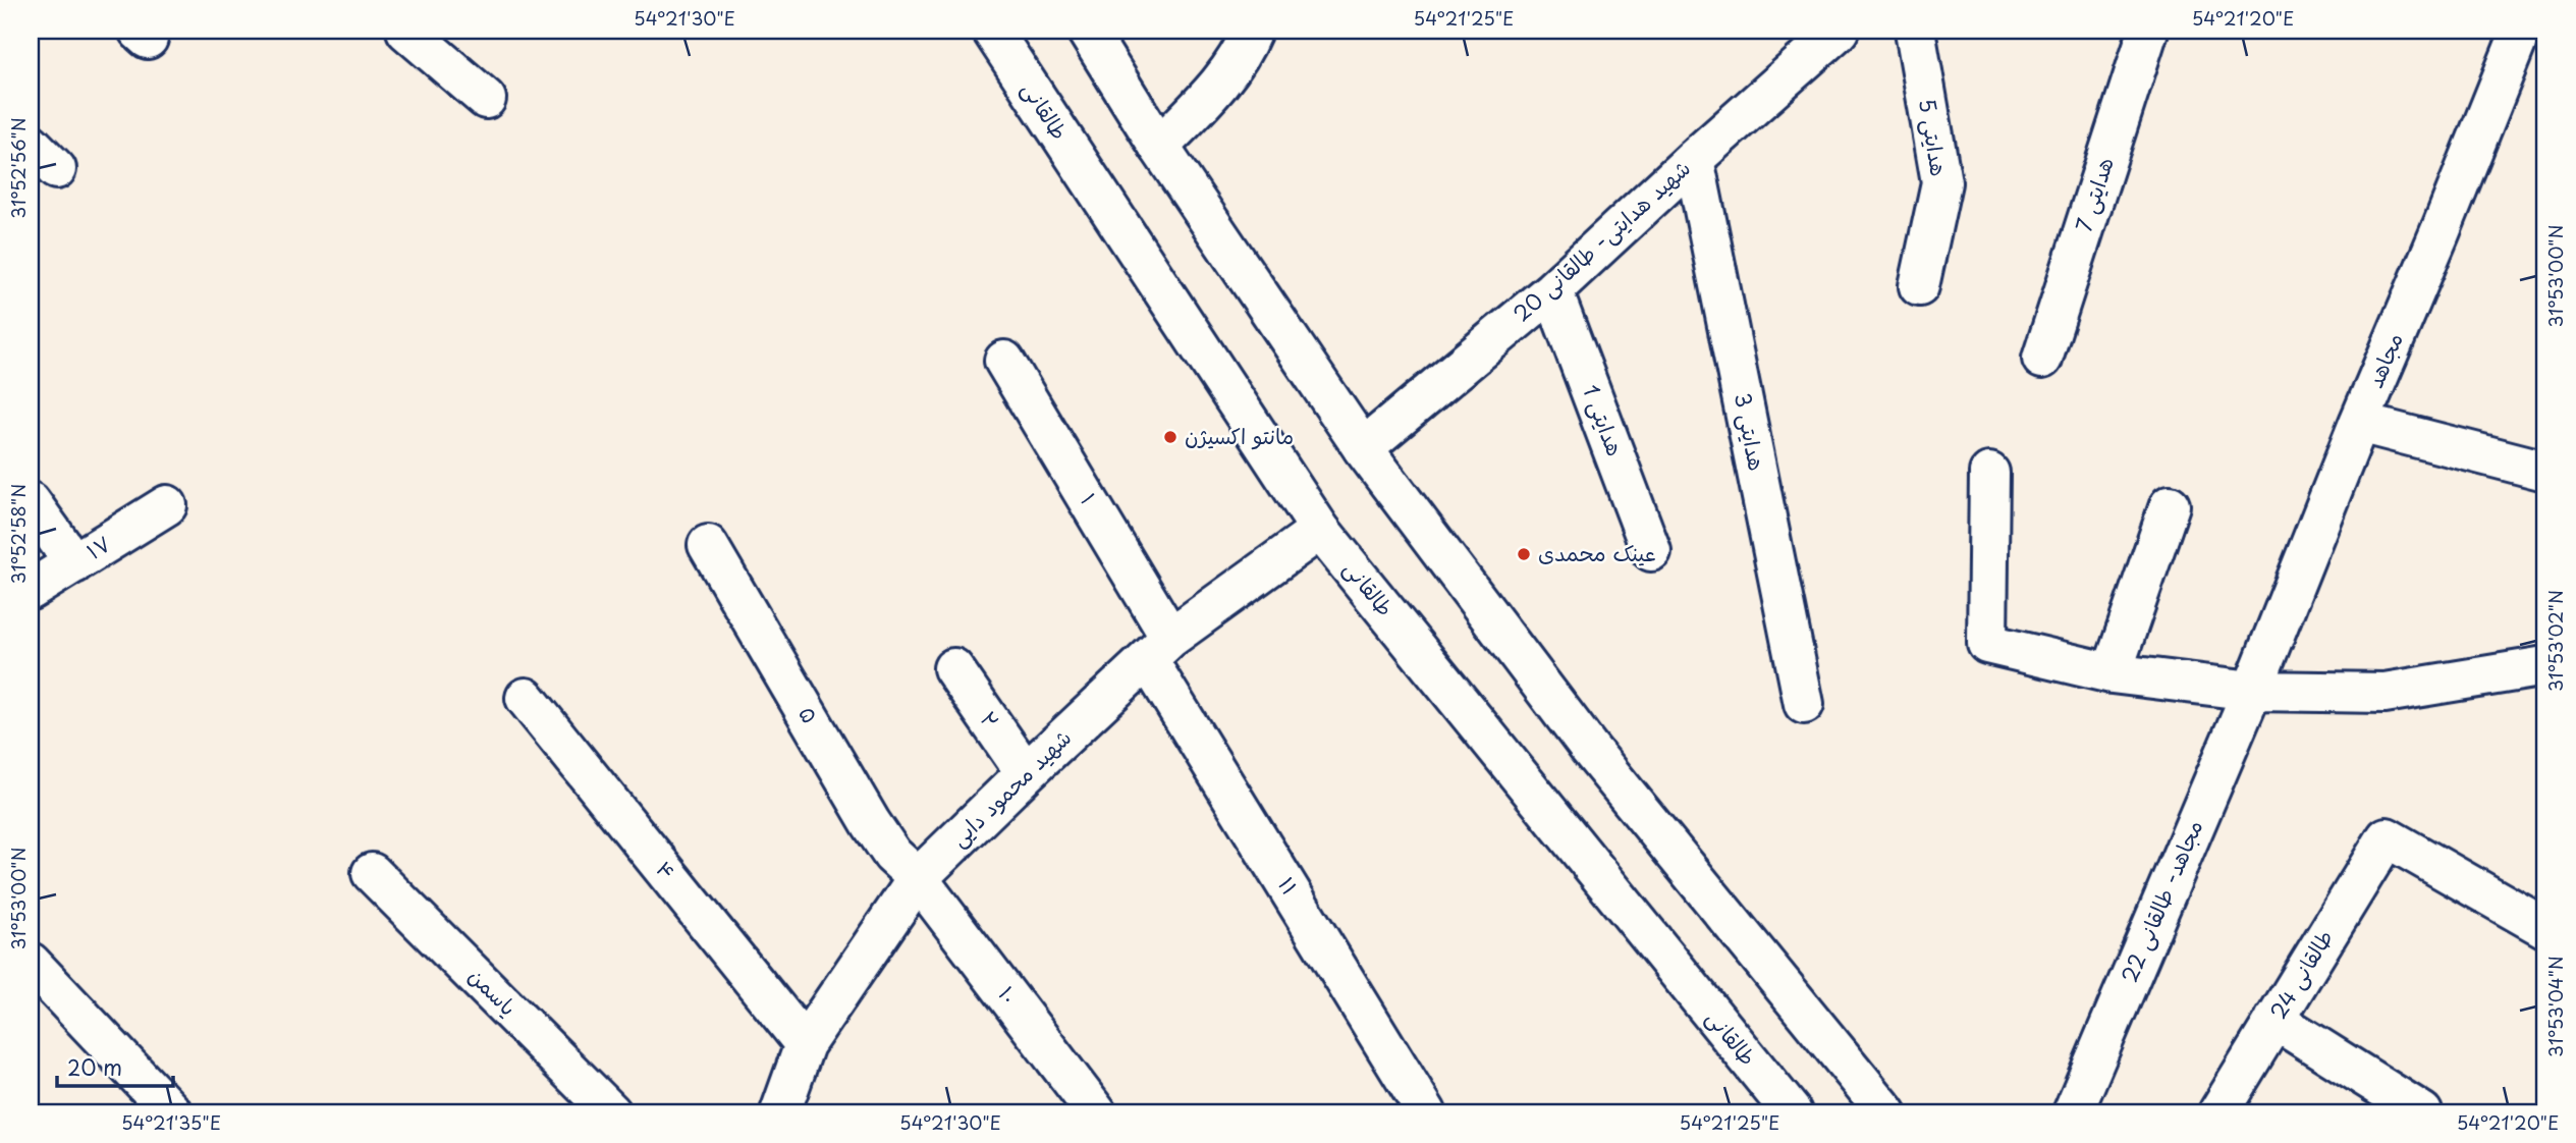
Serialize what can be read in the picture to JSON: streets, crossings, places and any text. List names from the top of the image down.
{
  "streets": {
    "street": [
      "طالقانی",
      "هدایتی 5",
      "هدایتی 7",
      "شهید هدایتی- طالقانی 20",
      "مجاهد",
      "هدایتی 1",
      "هدایتی 3",
      "۱",
      "۱۷",
      "۵",
      "۲",
      "شهید محمود دایی",
      "۴",
      "۱۱",
      "مجاهد- طالقانی 22",
      "طالقانی 24",
      "یاسمن",
      "۱۰"
    ]
  },
  "crossings": [
    ["طالقانی", "شهید محمود دایی"],
    ["شهید هدایتی- طالقانی 20", "هدایتی 1"],
    ["شهید هدایتی- طالقانی 20", "هدایتی 3"],
    ["مجاهد", "مجاهد- طالقانی 22"],
    ["۱", "شهید محمود دایی"],
    ["۱", "۱۱"],
    ["۵", "شهید محمود دایی"],
    ["۵", "۱۰"],
    ["۲", "شهید محمود دایی"],
    ["شهید محمود دایی", "۴"],
    ["شهید محمود دایی", "۱۱"],
    ["شهید محمود دایی", "۱۰"]
  ],
  "places": ["مانتو اكسيژن", "عینک محمدی"],
  "scale_bar": "20 m",
  "coordinates": [
    "54°21'30\"E",
    "54°21'25\"E",
    "54°21'20\"E",
    "31°52'56\"N",
    "31°53'00\"N",
    "31°52'58\"N",
    "31°53'02\"N",
    "31°53'04\"N",
    "54°21'35\"E"
  ]
}
